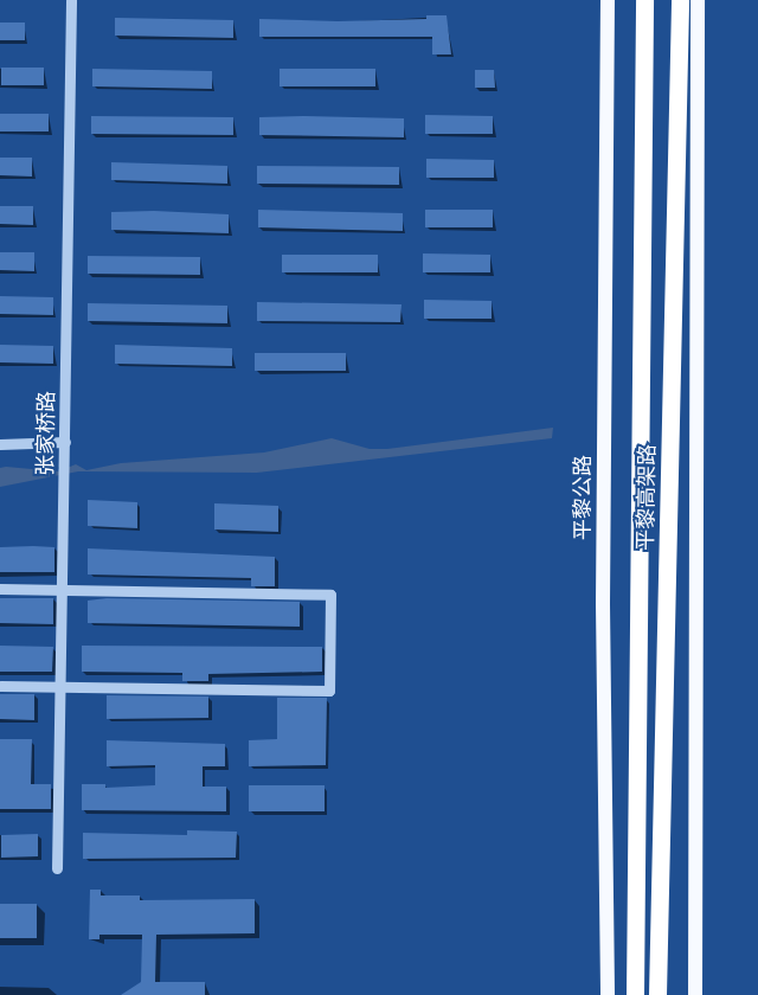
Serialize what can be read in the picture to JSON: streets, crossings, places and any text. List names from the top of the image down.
{
  "streets": {
    "highway": ["平黎高架路"],
    "main road": ["平黎公路"],
    "street": ["张家桥路"]
  }
}
